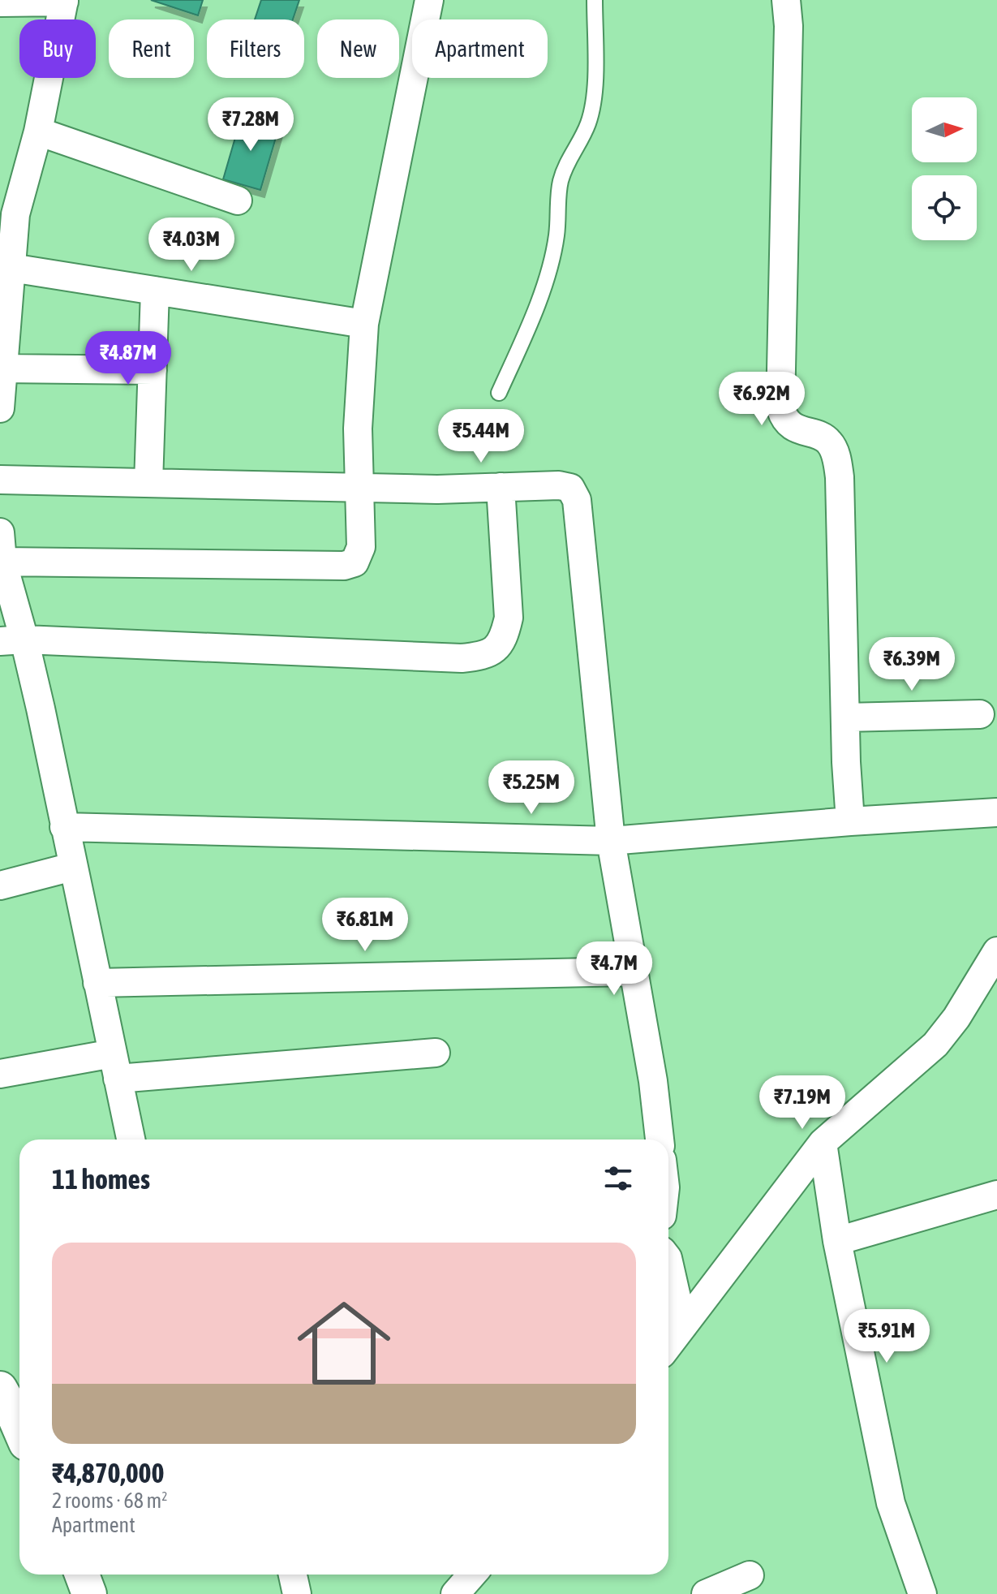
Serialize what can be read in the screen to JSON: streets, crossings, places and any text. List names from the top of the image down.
{
  "north": "right",
  "page": {
    "chip": [
      "Buy",
      "Rent",
      "Filters",
      "New",
      "Apartment"
    ],
    "price": [
      "₹7.28M",
      "₹4.03M",
      "₹4.87M",
      "₹6.92M",
      "₹5.44M",
      "₹6.39M",
      "₹5.25M",
      "₹6.81M",
      "₹4.7M",
      "₹7.19M",
      "₹5.91M"
    ],
    "heading": "11 homes",
    "list": [
      {
        "name": "₹4,870,000",
        "note": "2 rooms · 68 m² · Apartment"
      }
    ]
  }
}
